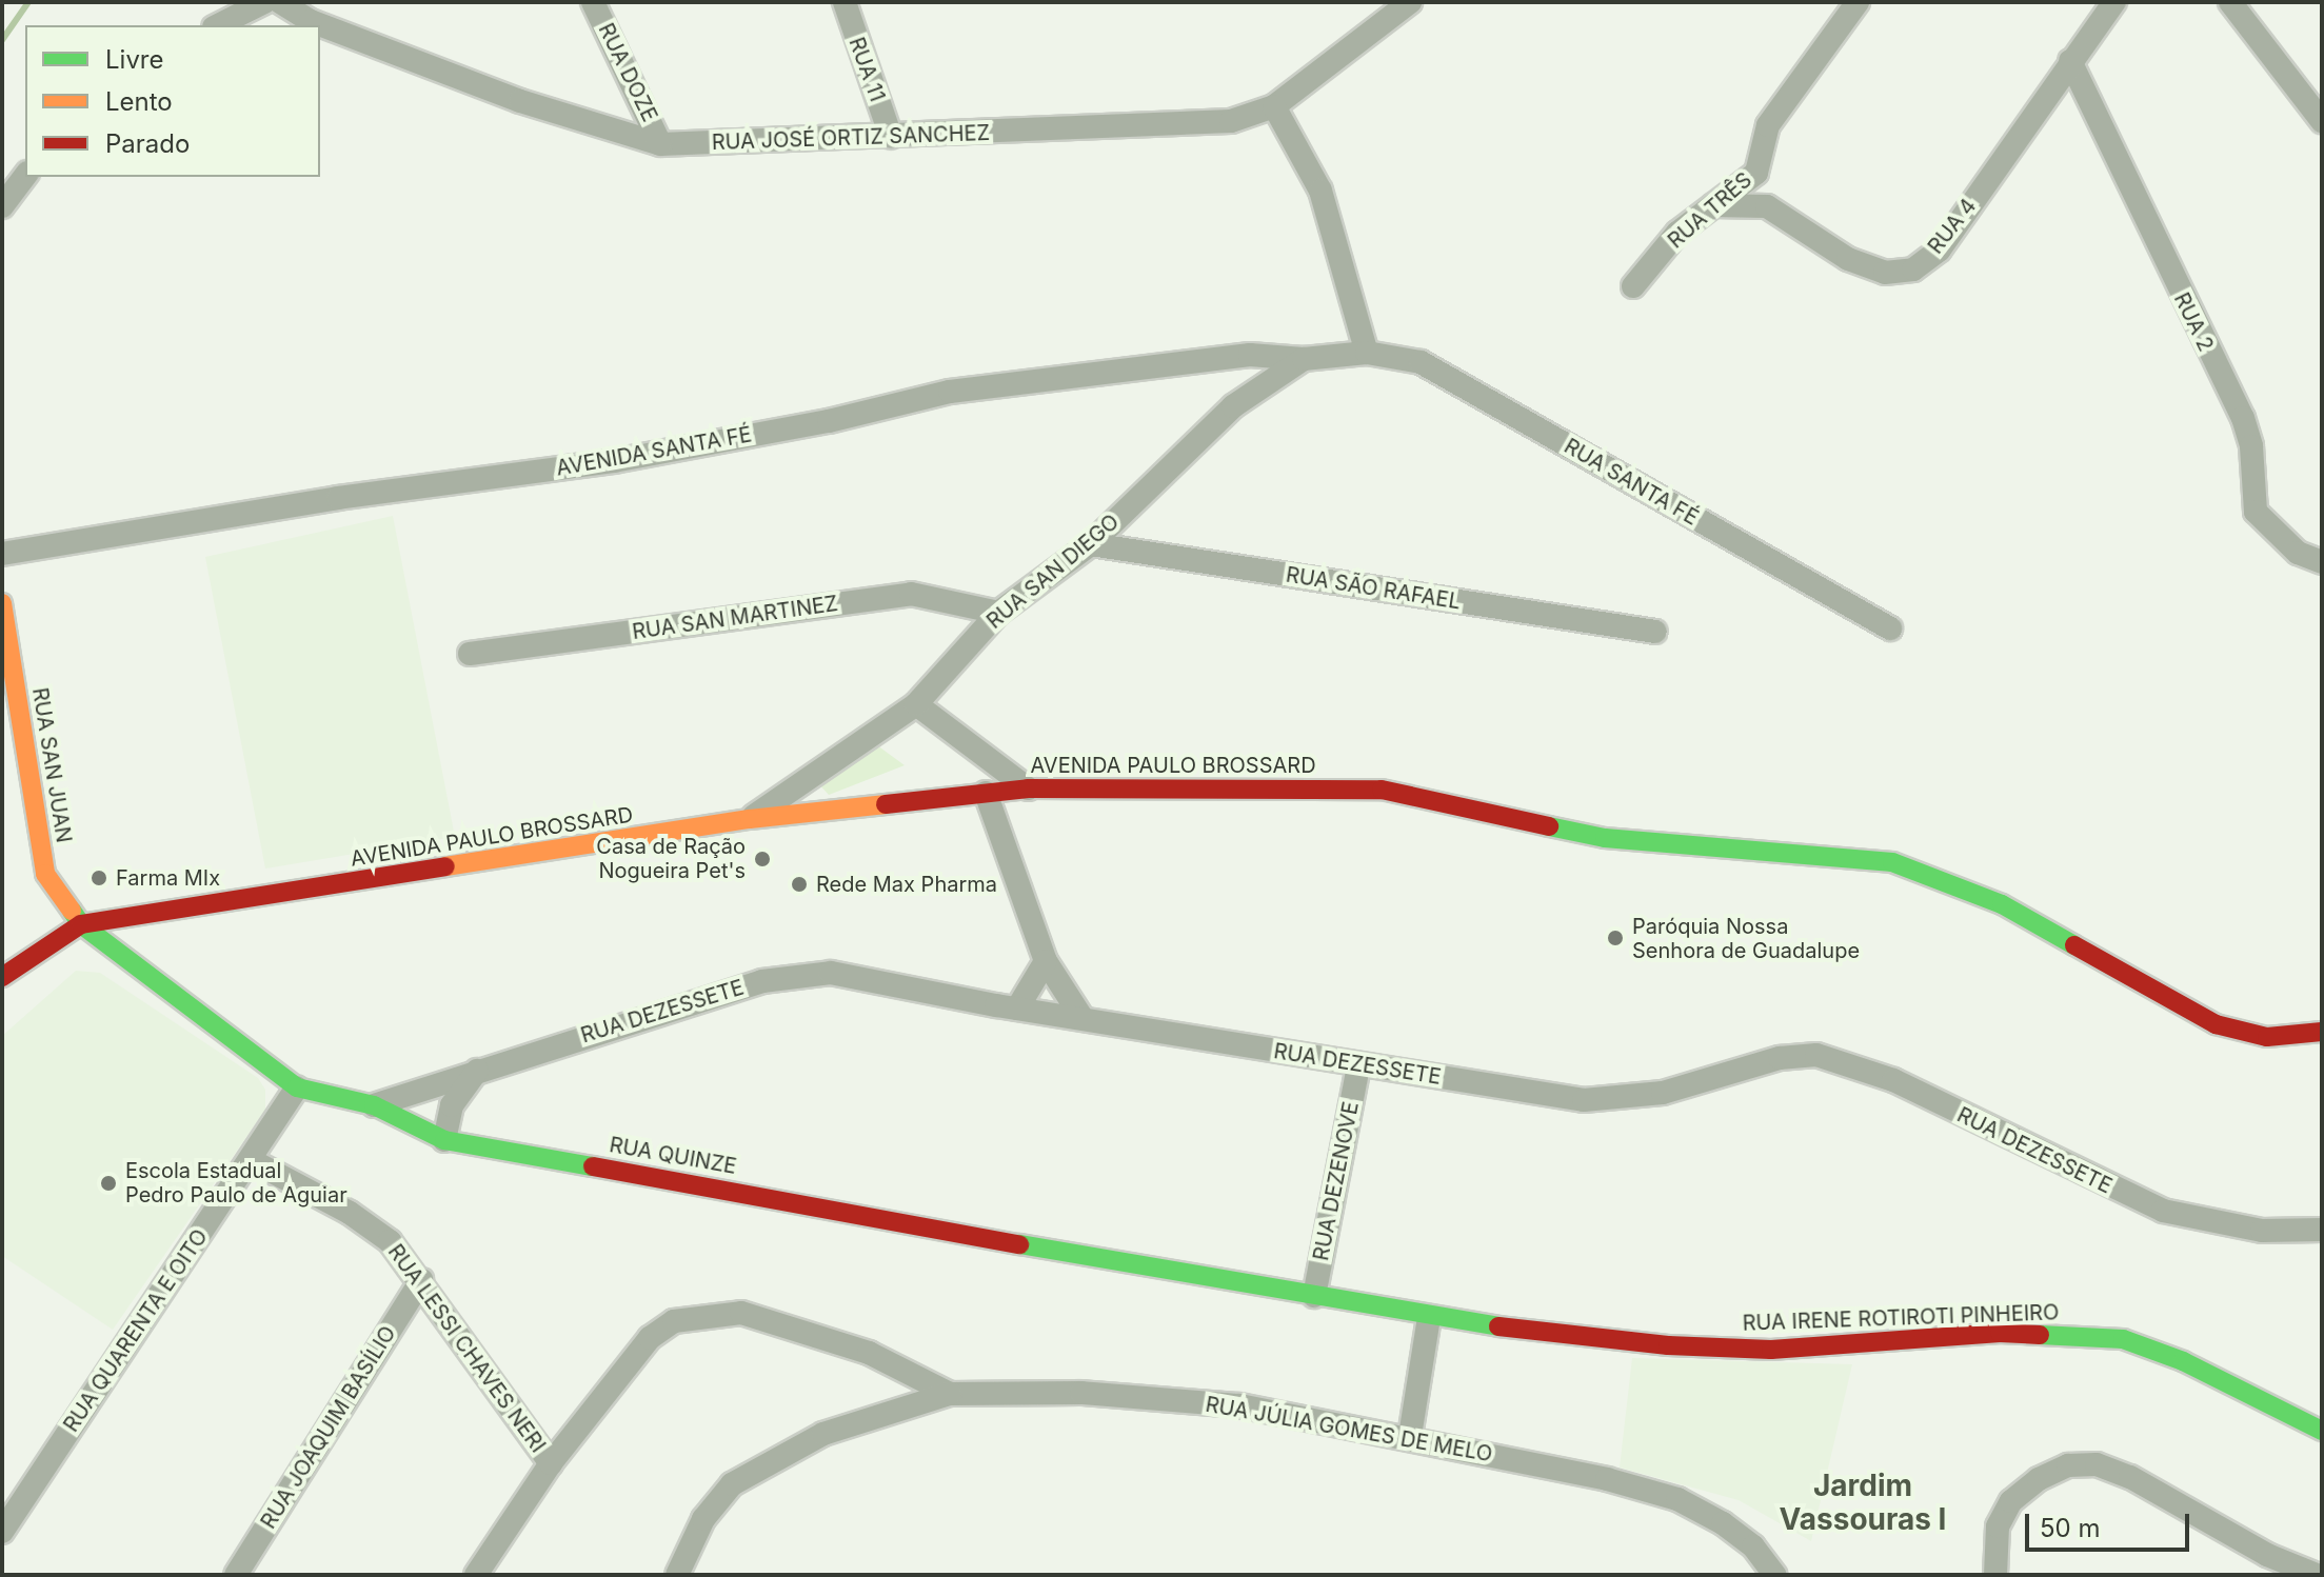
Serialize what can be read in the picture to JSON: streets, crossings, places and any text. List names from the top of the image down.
{
  "streets": {
    "street": [
      "RUA 11",
      "RUA DOZE",
      "RUA JOSÉ ORTIZ SANCHEZ",
      "RUA TRÊS",
      "RUA 4",
      "RUA 2",
      "AVENIDA SANTA FÉ",
      "RUA SANTA FÉ",
      "RUA SAN DIEGO",
      "RUA SÃO RAFAEL",
      "RUA SAN MARTINEZ",
      "RUA SAN JUAN",
      "AVENIDA PAULO BROSSARD",
      "RUA DEZESSETE",
      "RUA QUINZE",
      "RUA DEZENOVE",
      "RUA IRENE ROTIROTI PINHEIRO",
      "RUA QUARENTA E OITO",
      "RUA LESSI CHAVES NERI",
      "RUA JOAQUIM BASÍLIO",
      "RUA JÚLIA GOMES DE MELO"
    ]
  },
  "crossings": [
    ["RUA 11", "RUA JOSÉ ORTIZ SANCHEZ"],
    ["RUA DOZE", "RUA JOSÉ ORTIZ SANCHEZ"],
    ["RUA TRÊS", "RUA 4"],
    ["RUA 4", "RUA 2"],
    ["AVENIDA SANTA FÉ", "RUA SAN DIEGO"],
    ["RUA SANTA FÉ", "RUA SAN DIEGO"],
    ["RUA SAN DIEGO", "RUA SÃO RAFAEL"],
    ["RUA SAN DIEGO", "RUA SAN MARTINEZ"],
    ["RUA SAN DIEGO", "AVENIDA PAULO BROSSARD"],
    ["RUA SAN JUAN", "AVENIDA PAULO BROSSARD"],
    ["RUA SAN JUAN", "RUA QUINZE"],
    ["AVENIDA PAULO BROSSARD", "RUA QUINZE"],
    ["RUA DEZESSETE", "RUA QUINZE"],
    ["RUA DEZESSETE", "RUA DEZENOVE"],
    ["RUA QUINZE", "RUA DEZENOVE"],
    ["RUA QUINZE", "RUA IRENE ROTIROTI PINHEIRO"],
    ["RUA QUINZE", "RUA QUARENTA E OITO"],
    ["RUA DEZENOVE", "RUA IRENE ROTIROTI PINHEIRO"],
    ["RUA QUARENTA E OITO", "RUA LESSI CHAVES NERI"],
    ["RUA LESSI CHAVES NERI", "RUA JOAQUIM BASÍLIO"],
    ["RUA LESSI CHAVES NERI", "RUA JÚLIA GOMES DE MELO"]
  ],
  "districts": ["Jardim Vassouras I"],
  "places": [
    "Casa de Ração Nogueira Pet's",
    "Farma MIx",
    "Rede Max Pharma",
    "Paróquia Nossa Senhora de Guadalupe",
    "Escola Estadual Pedro Paulo de Aguiar"
  ],
  "legend": ["Livre", "Lento", "Parado"],
  "scale_bar": "50 m"
}
